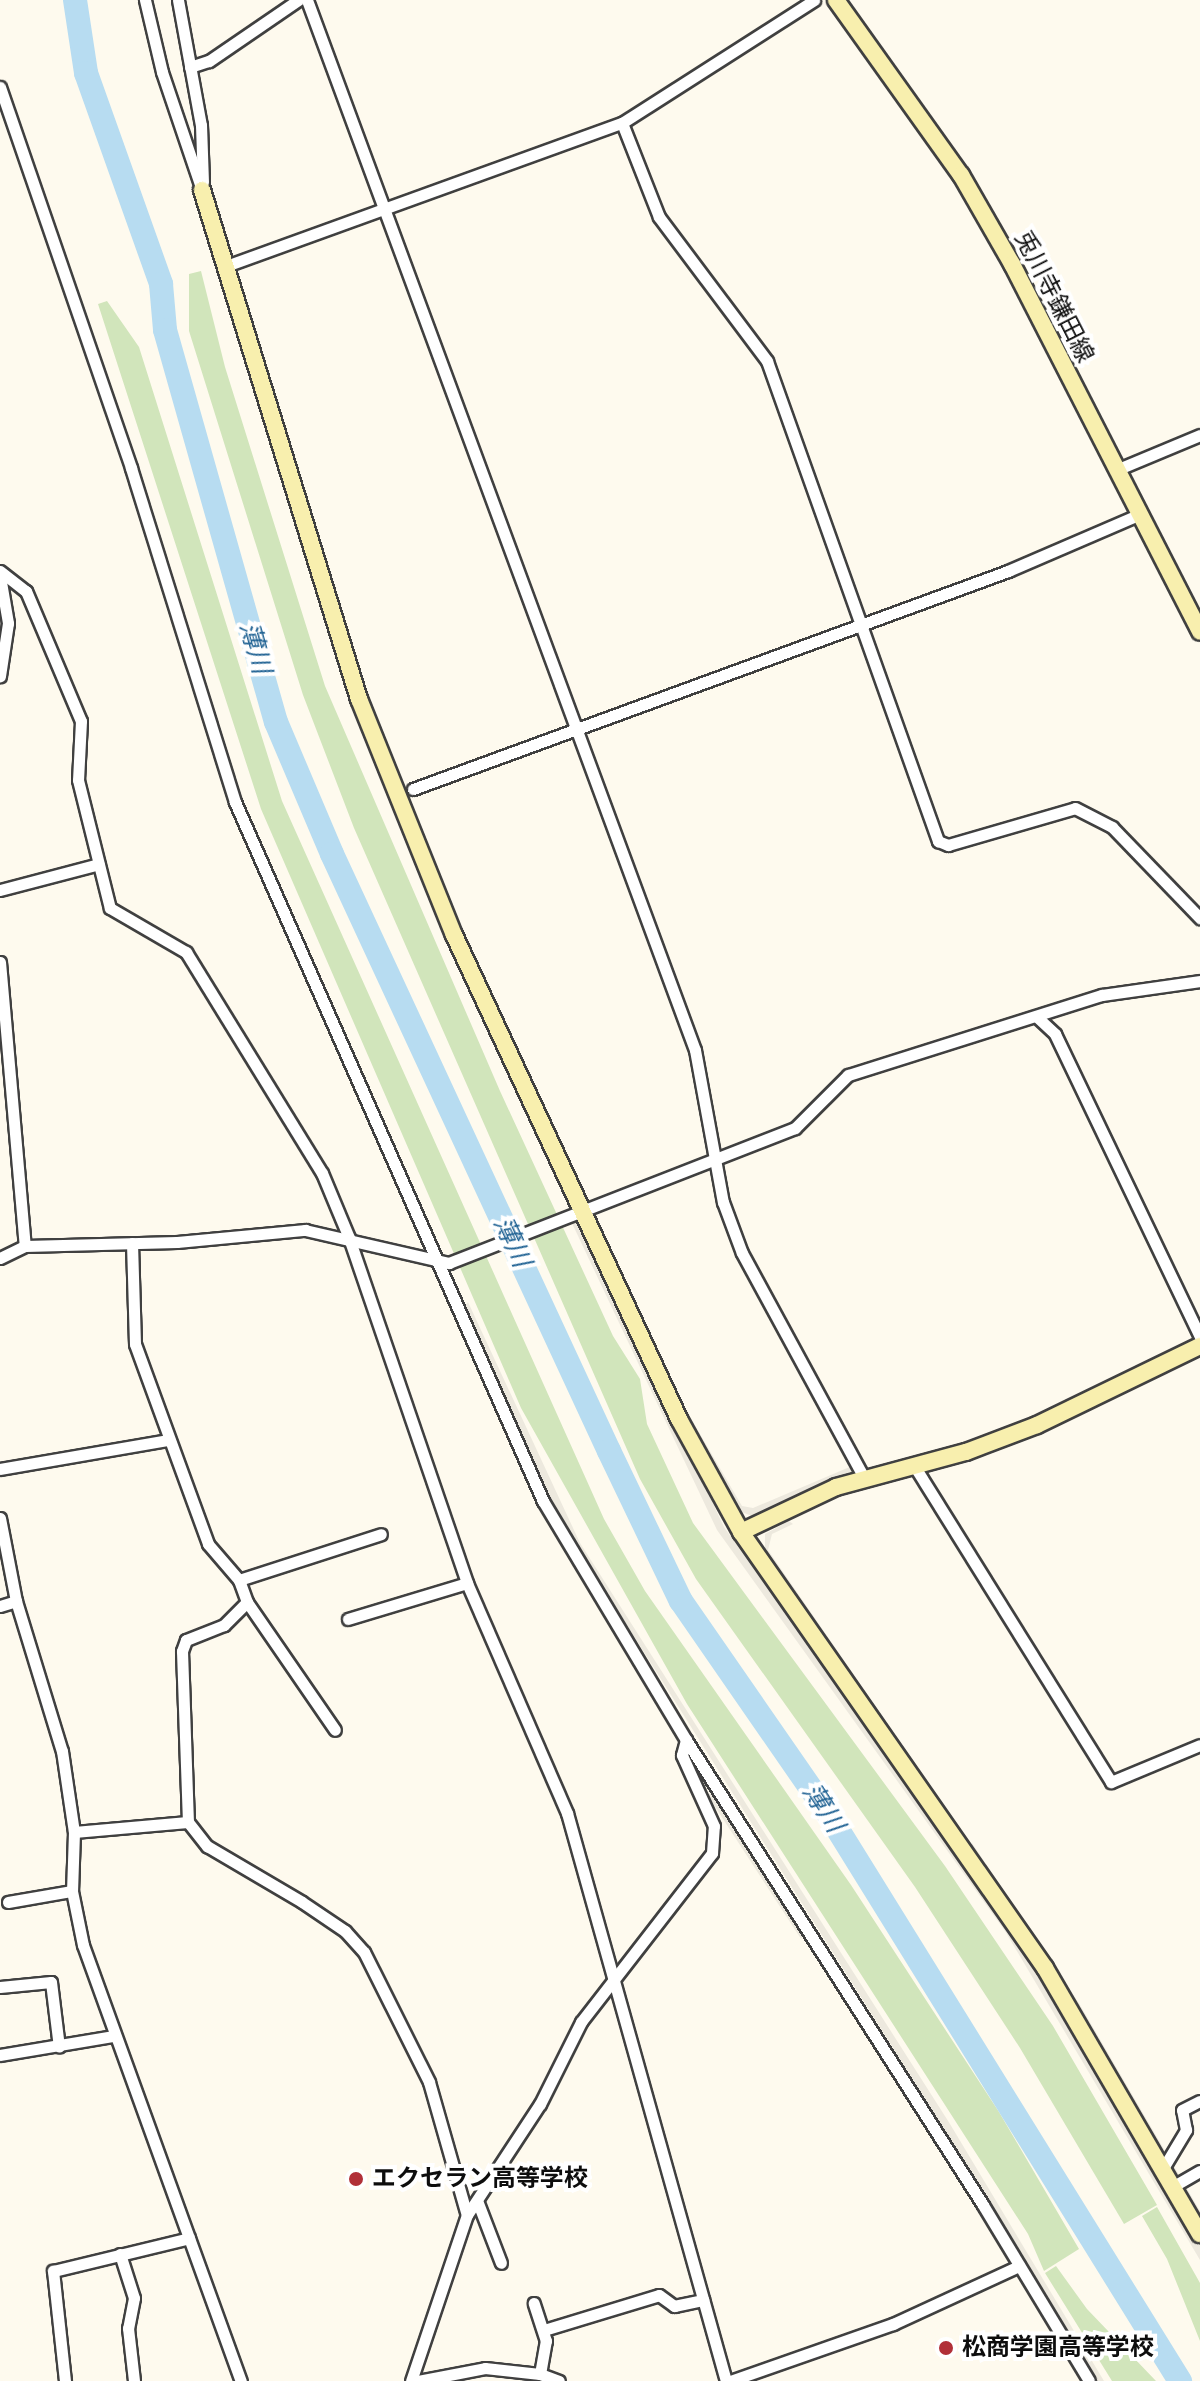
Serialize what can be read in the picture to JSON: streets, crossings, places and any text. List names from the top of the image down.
{
  "streets": {
    "street": ["兎川寺鎌田線"]
  },
  "water": ["薄川"],
  "places": ["エクセラン高等学校", "松商学園高等学校"]
}
